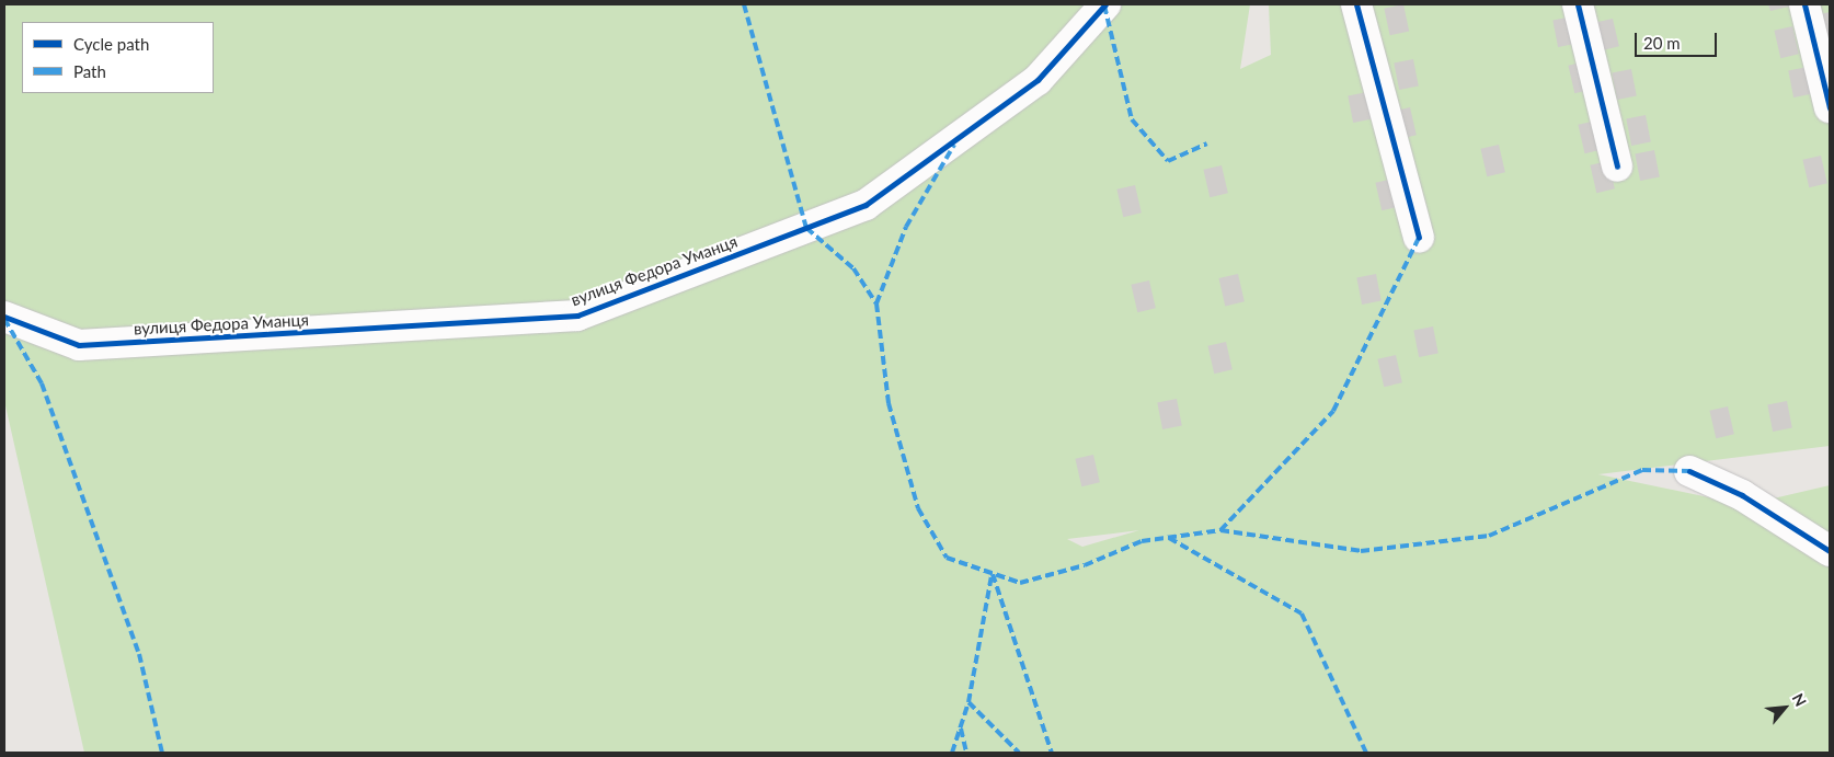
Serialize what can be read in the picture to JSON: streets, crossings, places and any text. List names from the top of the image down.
{
  "streets": {
    "street": ["вулиця Федора Уманця"]
  },
  "legend": ["Cycle path", "Path"],
  "scale_bar": "20 m",
  "north": "top right"
}
